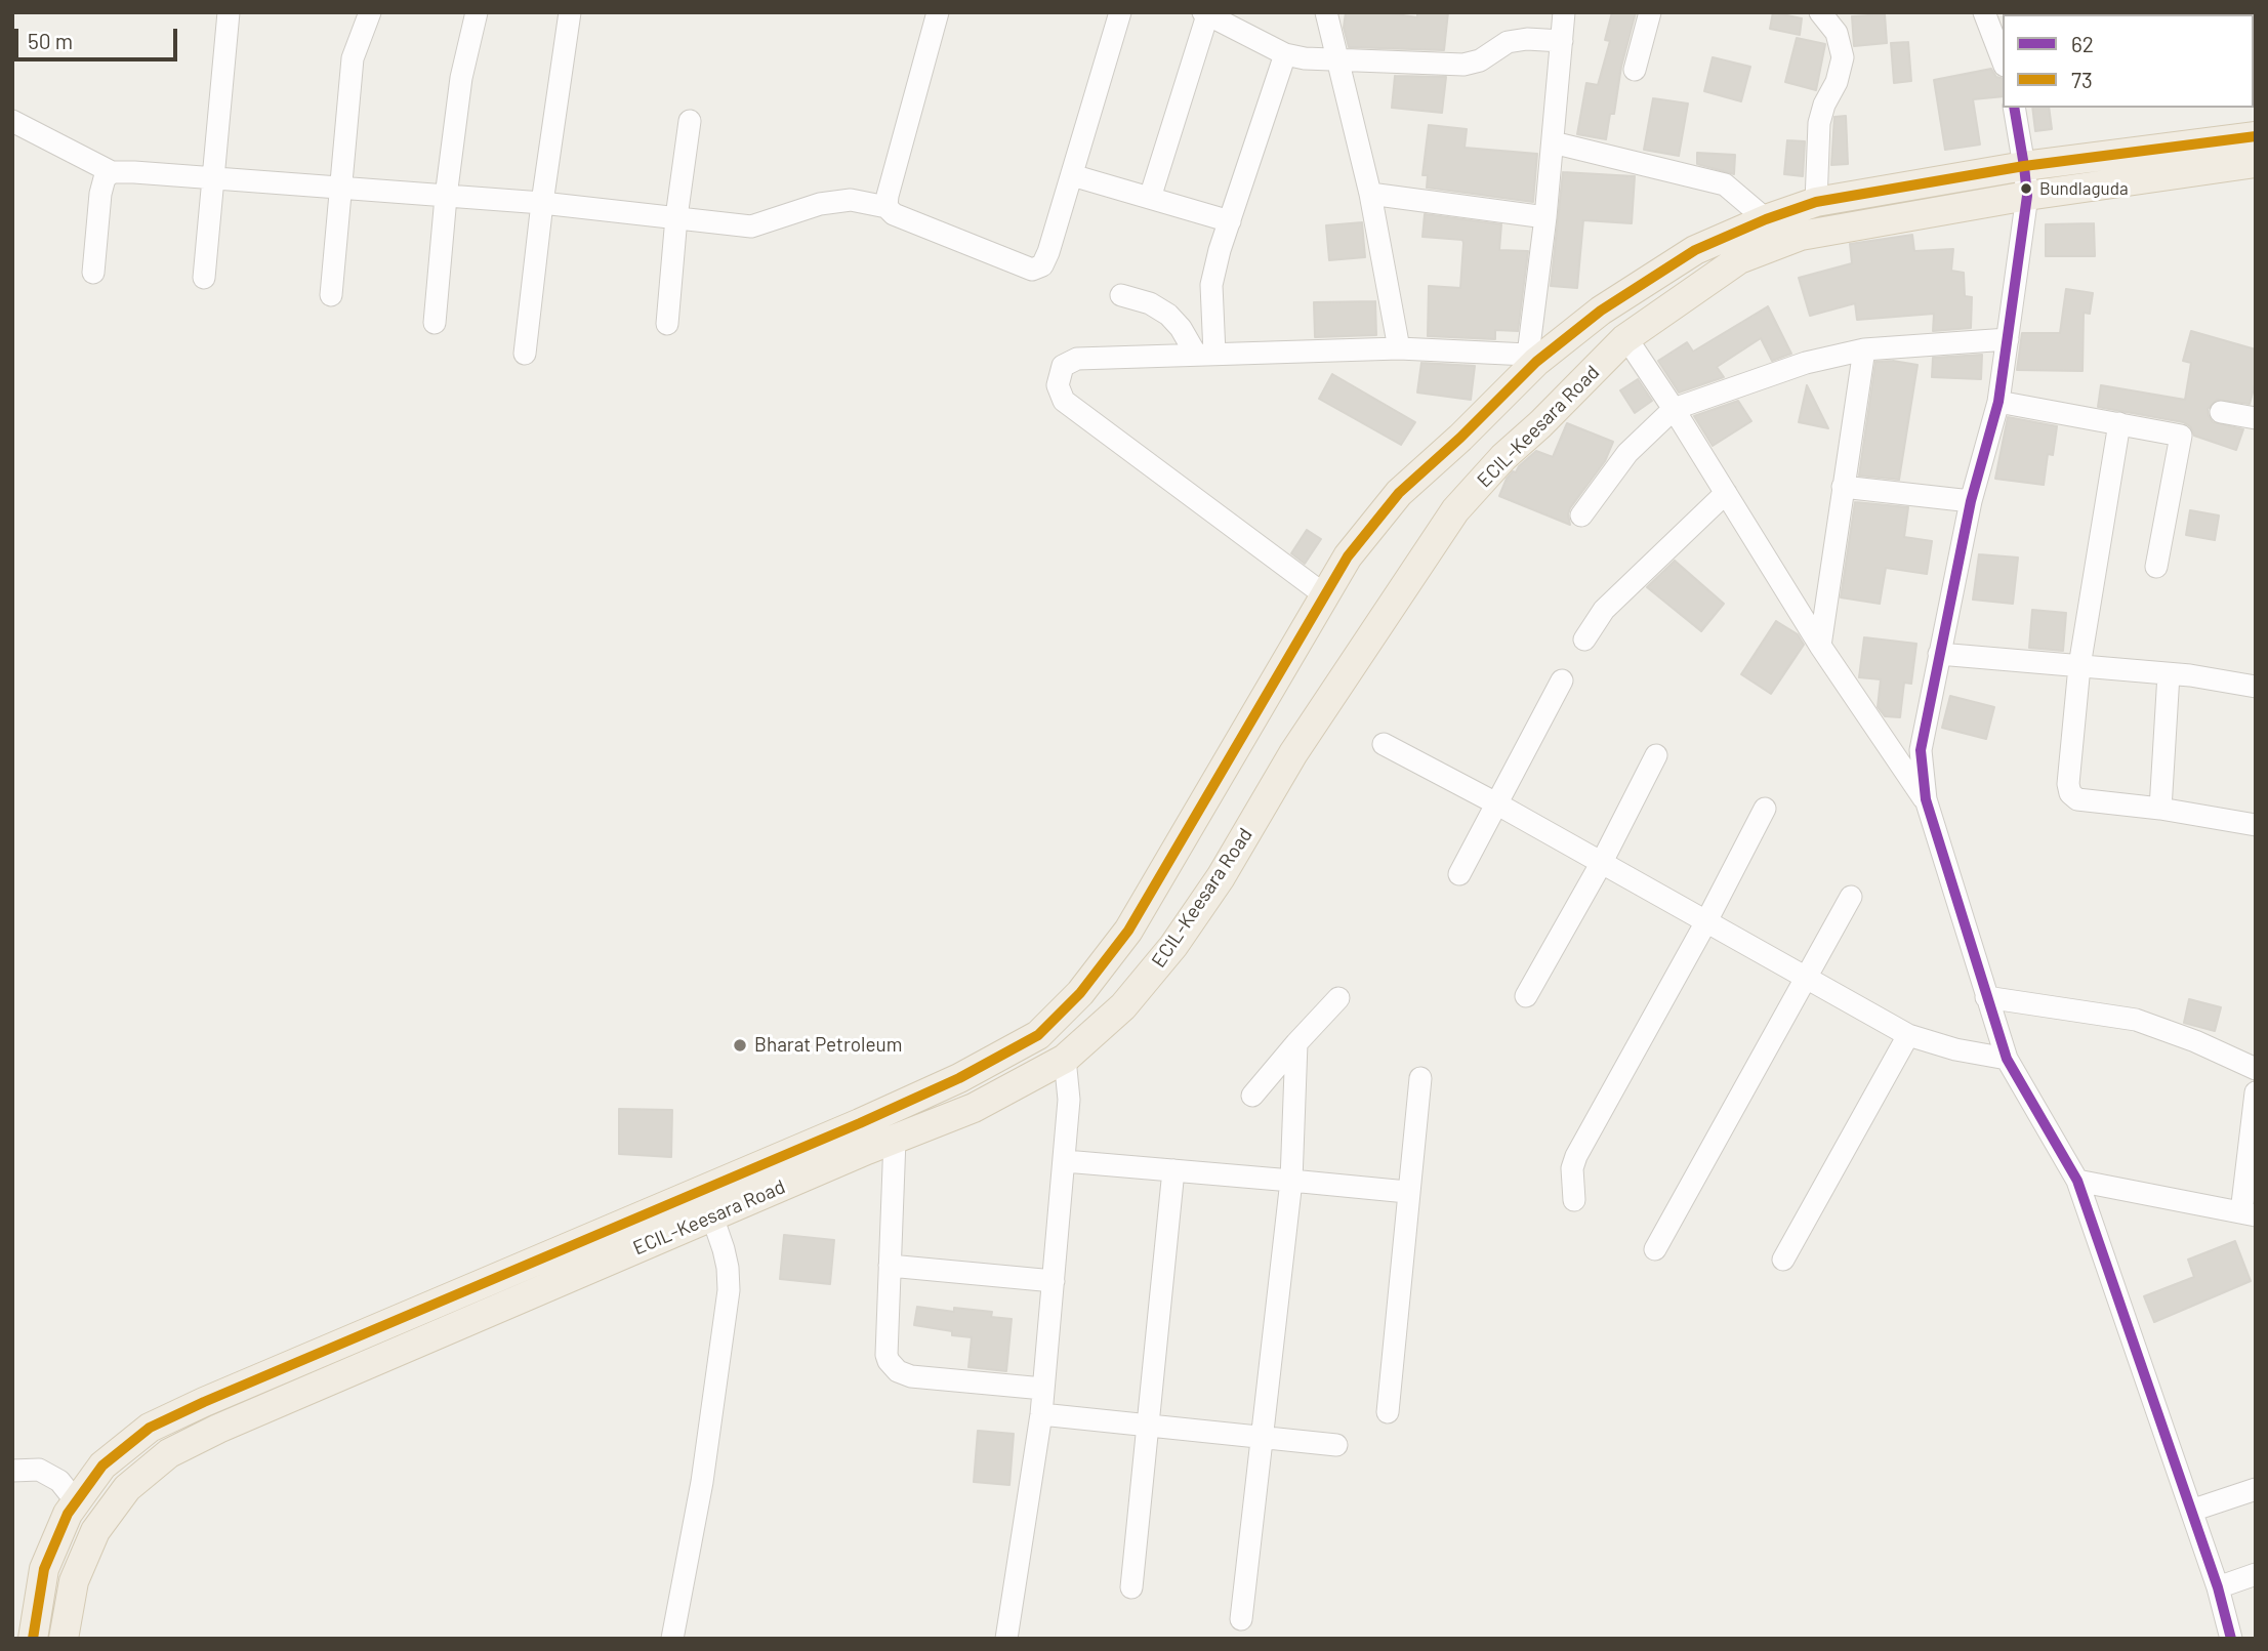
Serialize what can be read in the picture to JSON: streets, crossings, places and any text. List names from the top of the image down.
{
  "streets": {
    "main road": ["ECIL-Keesara Road"]
  },
  "places": ["Bundlaguda", "Bharat Petroleum"],
  "lines": ["transit line 62", "transit line 73"],
  "legend": ["62", "73"],
  "scale_bar": "50 m"
}
